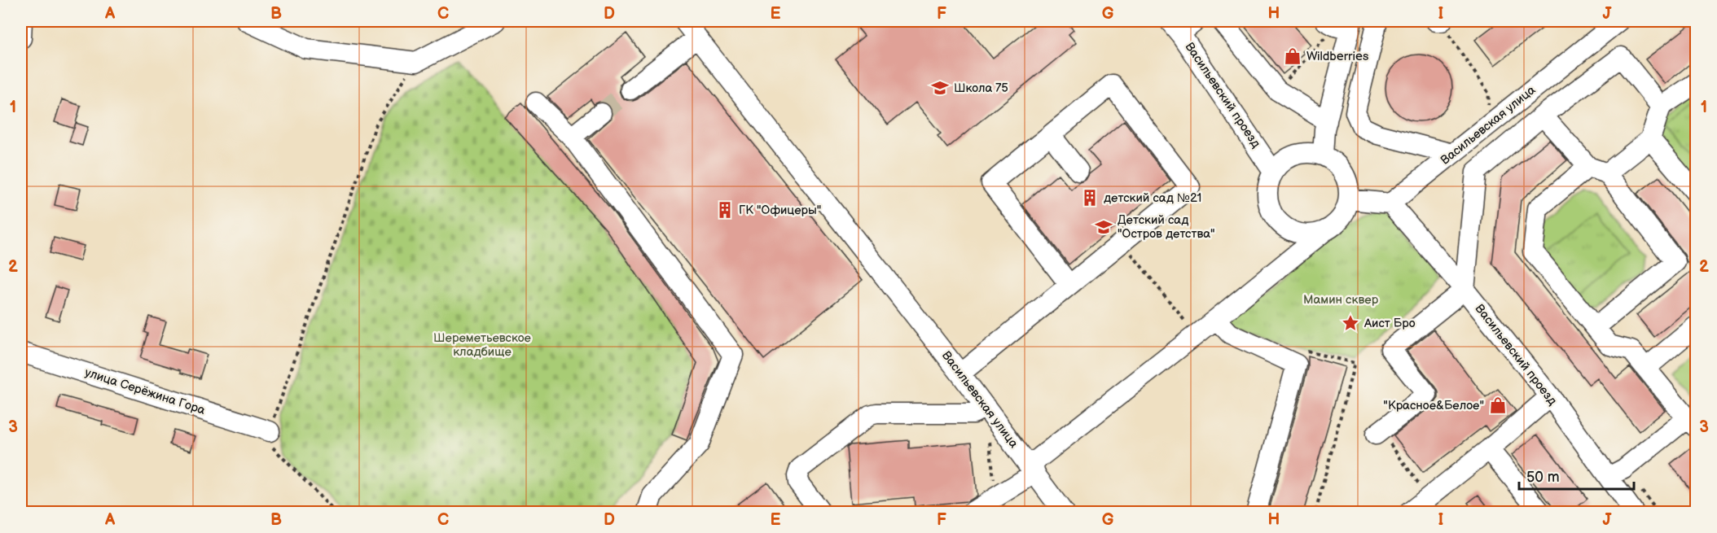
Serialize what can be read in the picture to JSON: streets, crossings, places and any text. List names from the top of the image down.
{
  "streets": {
    "street": ["Васильевский проезд", "Васильевская улица", "улица Серёжина Гора"]
  },
  "crossings": [
    ["Васильевский проезд", "Васильевская улица"]
  ],
  "parks": ["Мамин сквер", "Шереметьевское кладбище"],
  "places": {
    "shop": ["Wildberries", "\"Красное&Белое\""],
    "school or university": ["Школа 75", "Детский сад \"Остров детства\""],
    "building": ["детский сад №21", "ГК \"Офицеры\""],
    "place": ["Аист Бро"]
  },
  "scale_bar": "50 m",
  "grid": {
    "columns": [
      "A",
      "B",
      "C",
      "D",
      "E",
      "F",
      "G",
      "H",
      "I",
      "J"
    ],
    "rows": ["1", "2", "3"]
  }
}
